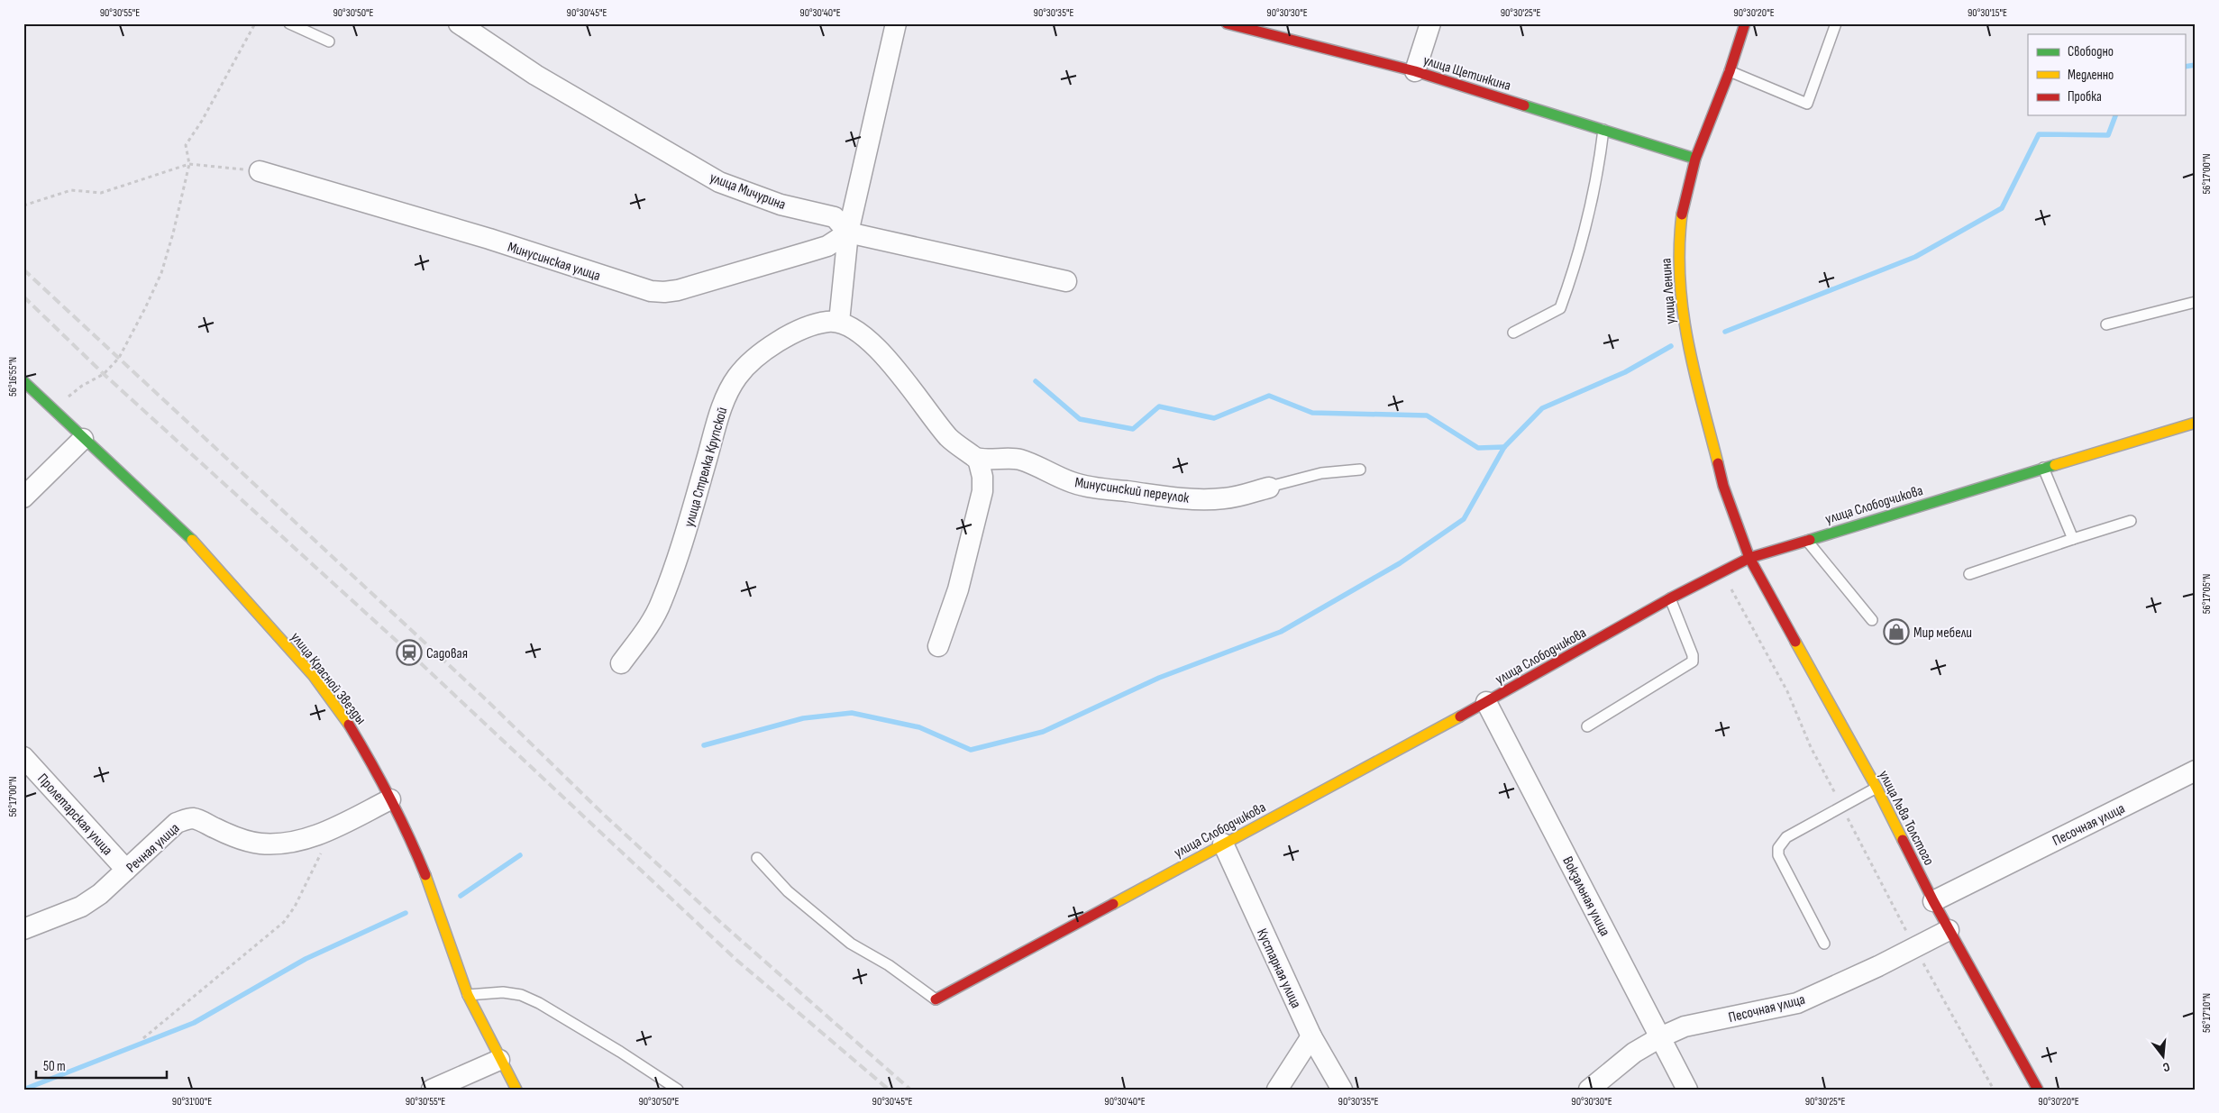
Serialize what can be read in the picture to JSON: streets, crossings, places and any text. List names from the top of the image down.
{
  "streets": {
    "street": [
      "улица Щетинкина",
      "улица Мичурина",
      "Минусинская улица",
      "улица Ленина",
      "улица Стрелка Крупской",
      "Минусинский переулок",
      "улица Слободчикова",
      "улица Красной Звезды",
      "Пролетарская улица",
      "улица Льва Толстого",
      "Песочная улица",
      "Речная улица",
      "Вокзальная улица",
      "Кустарная улица"
    ]
  },
  "crossings": [
    ["улица Щетинкина", "улица Ленина"],
    ["улица Мичурина", "Минусинская улица"],
    ["улица Ленина", "улица Слободчикова"],
    ["улица Ленина", "улица Льва Толстого"],
    ["улица Слободчикова", "улица Льва Толстого"],
    ["улица Слободчикова", "Вокзальная улица"],
    ["улица Слободчикова", "Кустарная улица"],
    ["улица Красной Звезды", "Речная улица"],
    ["Пролетарская улица", "Речная улица"],
    ["улица Льва Толстого", "Песочная улица"],
    ["Песочная улица", "Вокзальная улица"]
  ],
  "places": {
    "shop": ["Мир мебели"],
    "station": ["Садовая"]
  },
  "legend": ["Свободно", "Медленно", "Пробка"],
  "scale_bar": "50 m",
  "north": "bottom",
  "coordinates": [
    "90°30'55\"E",
    "90°30'50\"E",
    "90°30'45\"E",
    "90°30'40\"E",
    "90°30'35\"E",
    "90°30'30\"E",
    "90°30'25\"E",
    "90°30'20\"E",
    "90°30'15\"E",
    "56°17'00\"N",
    "56°16'55\"N",
    "56°17'05\"N",
    "56°17'10\"N",
    "90°31'00\"E"
  ]
}
